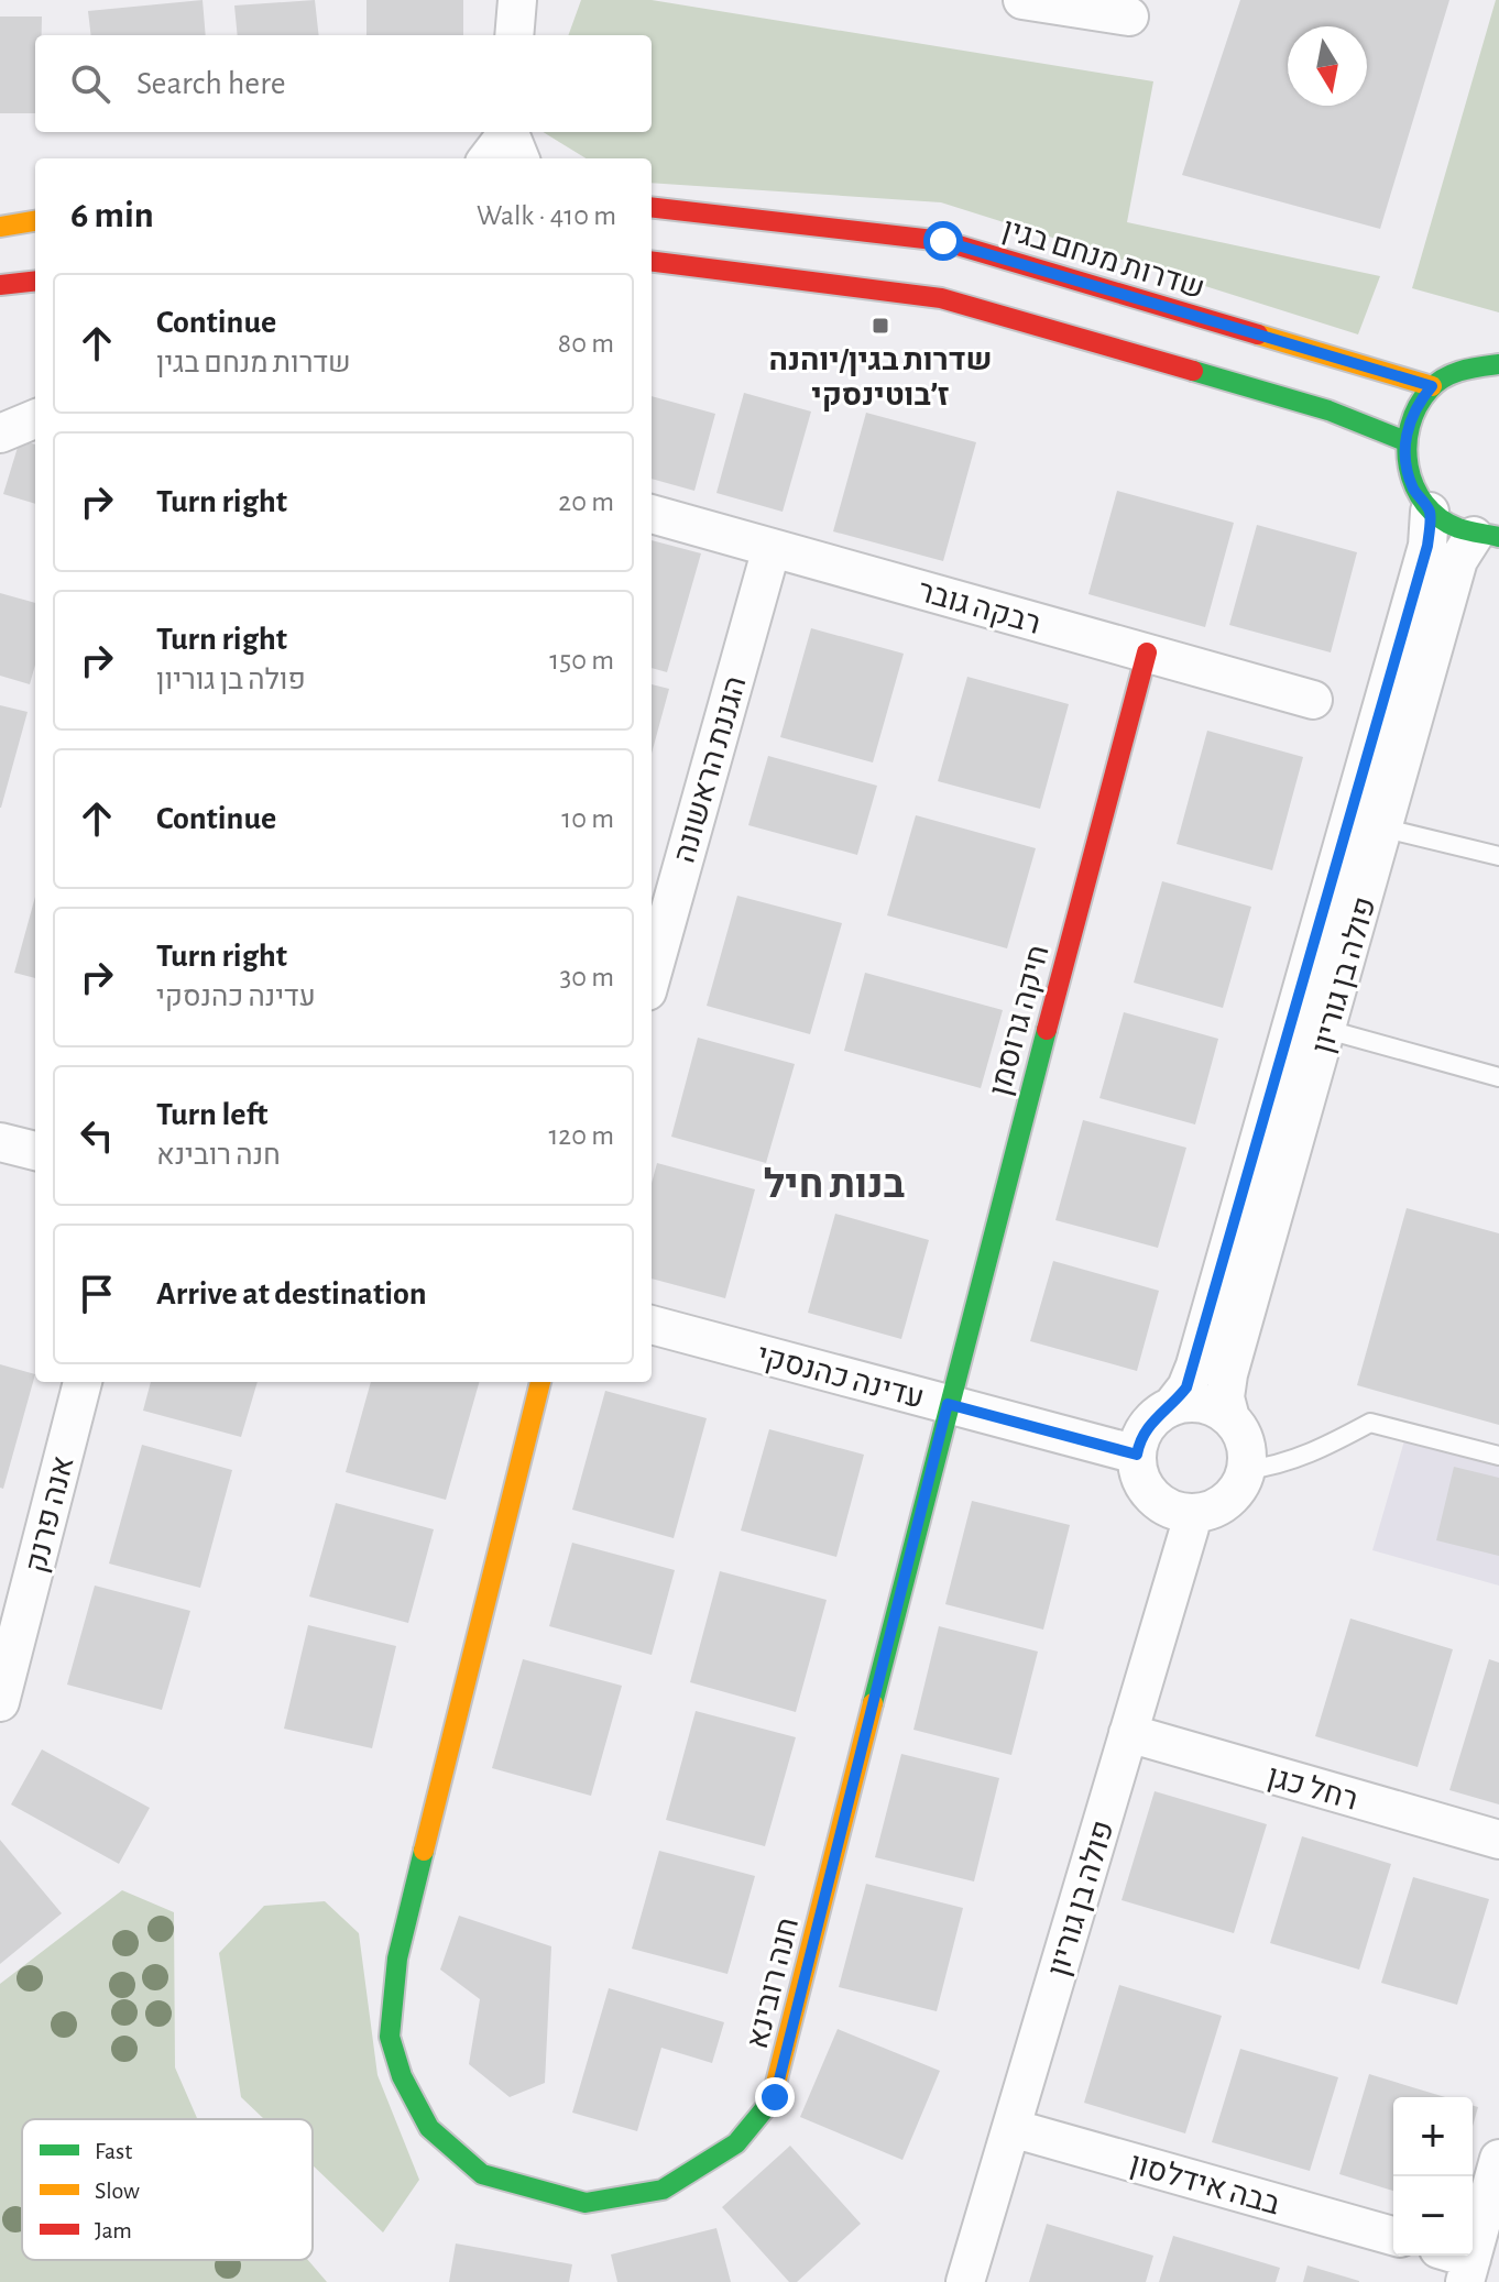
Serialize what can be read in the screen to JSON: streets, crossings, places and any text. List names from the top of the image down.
{
  "streets": {
    "street": [
      "שדרות מנחם בגין",
      "רבקה גובר",
      "הגננת הראשונה",
      "פולה בן גוריון",
      "חיקה גרוסמן",
      "עדינה כהנסקי",
      "אנה פרנק",
      "רחל כגן",
      "חנה רובינא",
      "בבה אידלסון"
    ]
  },
  "crossings": [
    ["רבקה גובר", "הגננת הראשונה"],
    ["רבקה גובר", "חיקה גרוסמן"],
    ["פולה בן גוריון", "עדינה כהנסקי"],
    ["פולה בן גוריון", "רחל כגן"],
    ["פולה בן גוריון", "בבה אידלסון"],
    ["חיקה גרוסמן", "עדינה כהנסקי"],
    ["חיקה גרוסמן", "חנה רובינא"],
    ["עדינה כהנסקי", "חנה רובינא"]
  ],
  "districts": ["בנות חיל"],
  "places": {
    "transit": ["שדרות בגין/יוהנה ז׳בוטינסקי"]
  },
  "legend": ["Fast", "Slow", "Jam"],
  "north": "bottom",
  "page": {
    "search": "Search here",
    "heading": ["6 min", "Walk · 410 m"],
    "list": [
      ["Continue", "שדרות מנחם בגין", "80 m"],
      ["Turn right", "20 m"],
      ["Turn right", "פולה בן גוריון", "150 m"],
      ["Continue", "10 m"],
      ["Turn right", "עדינה כהנסקי", "30 m"],
      ["Turn left", "חנה רובינא", "120 m"],
      "Arrive at destination"
    ],
    "map_buttons": ["+", "−"]
  }
}
